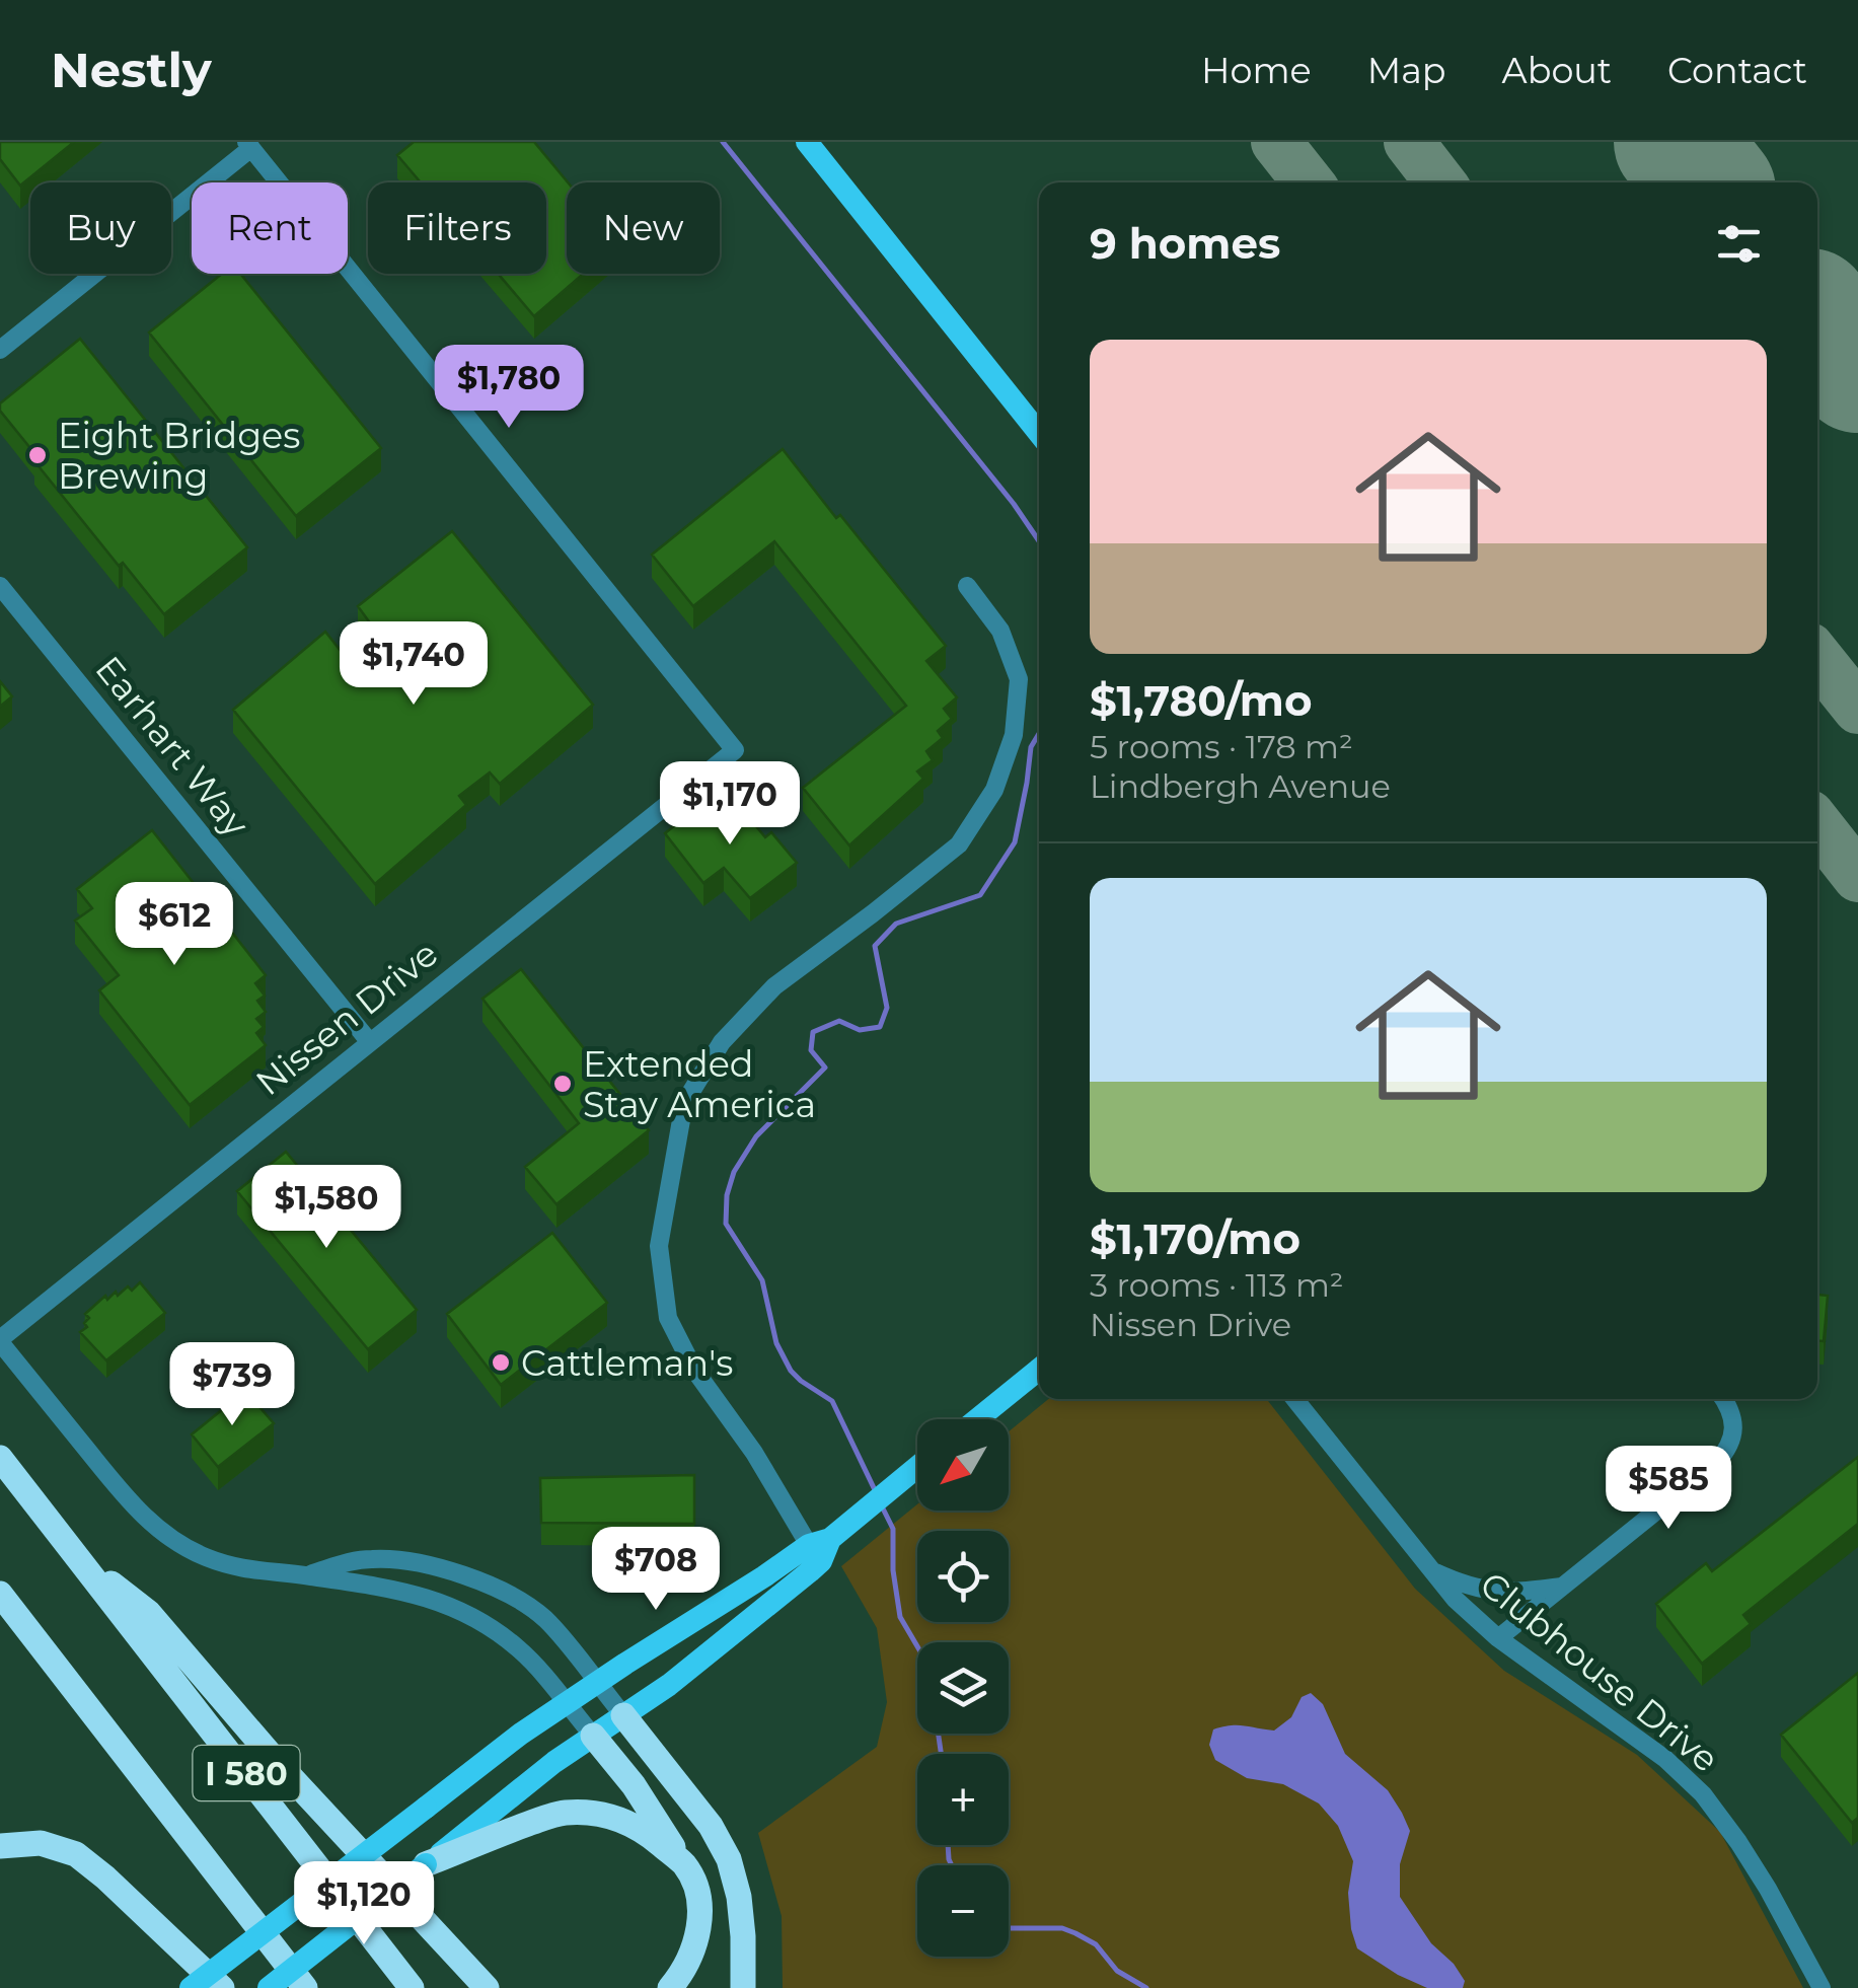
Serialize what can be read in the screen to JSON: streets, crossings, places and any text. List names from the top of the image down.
{
  "streets": {
    "highway": ["I 580"],
    "street": ["Earhart Way", "Nissen Drive", "Clubhouse Drive"]
  },
  "crossings": [
    ["Earhart Way", "Nissen Drive"]
  ],
  "places": ["Eight Bridges Brewing", "Extended Stay America", "Cattleman's"],
  "north": "bottom left",
  "page": {
    "header": "Nestly",
    "nav": [
      "Home",
      "Map",
      "About",
      "Contact"
    ],
    "chip": [
      "Buy",
      "Rent",
      "Filters",
      "New"
    ],
    "heading": "9 homes",
    "list": [
      {
        "name": "$1,780/mo",
        "note": "5 rooms · 178 m² · Lindbergh Avenue"
      },
      {
        "name": "$1,170/mo",
        "note": "3 rooms · 113 m² · Nissen Drive"
      }
    ],
    "price": [
      "$1,780",
      "$1,740",
      "$1,170",
      "$612",
      "$1,580",
      "$739",
      "$585",
      "$708",
      "$1,120"
    ],
    "map_buttons": ["+", "−"]
  }
}
